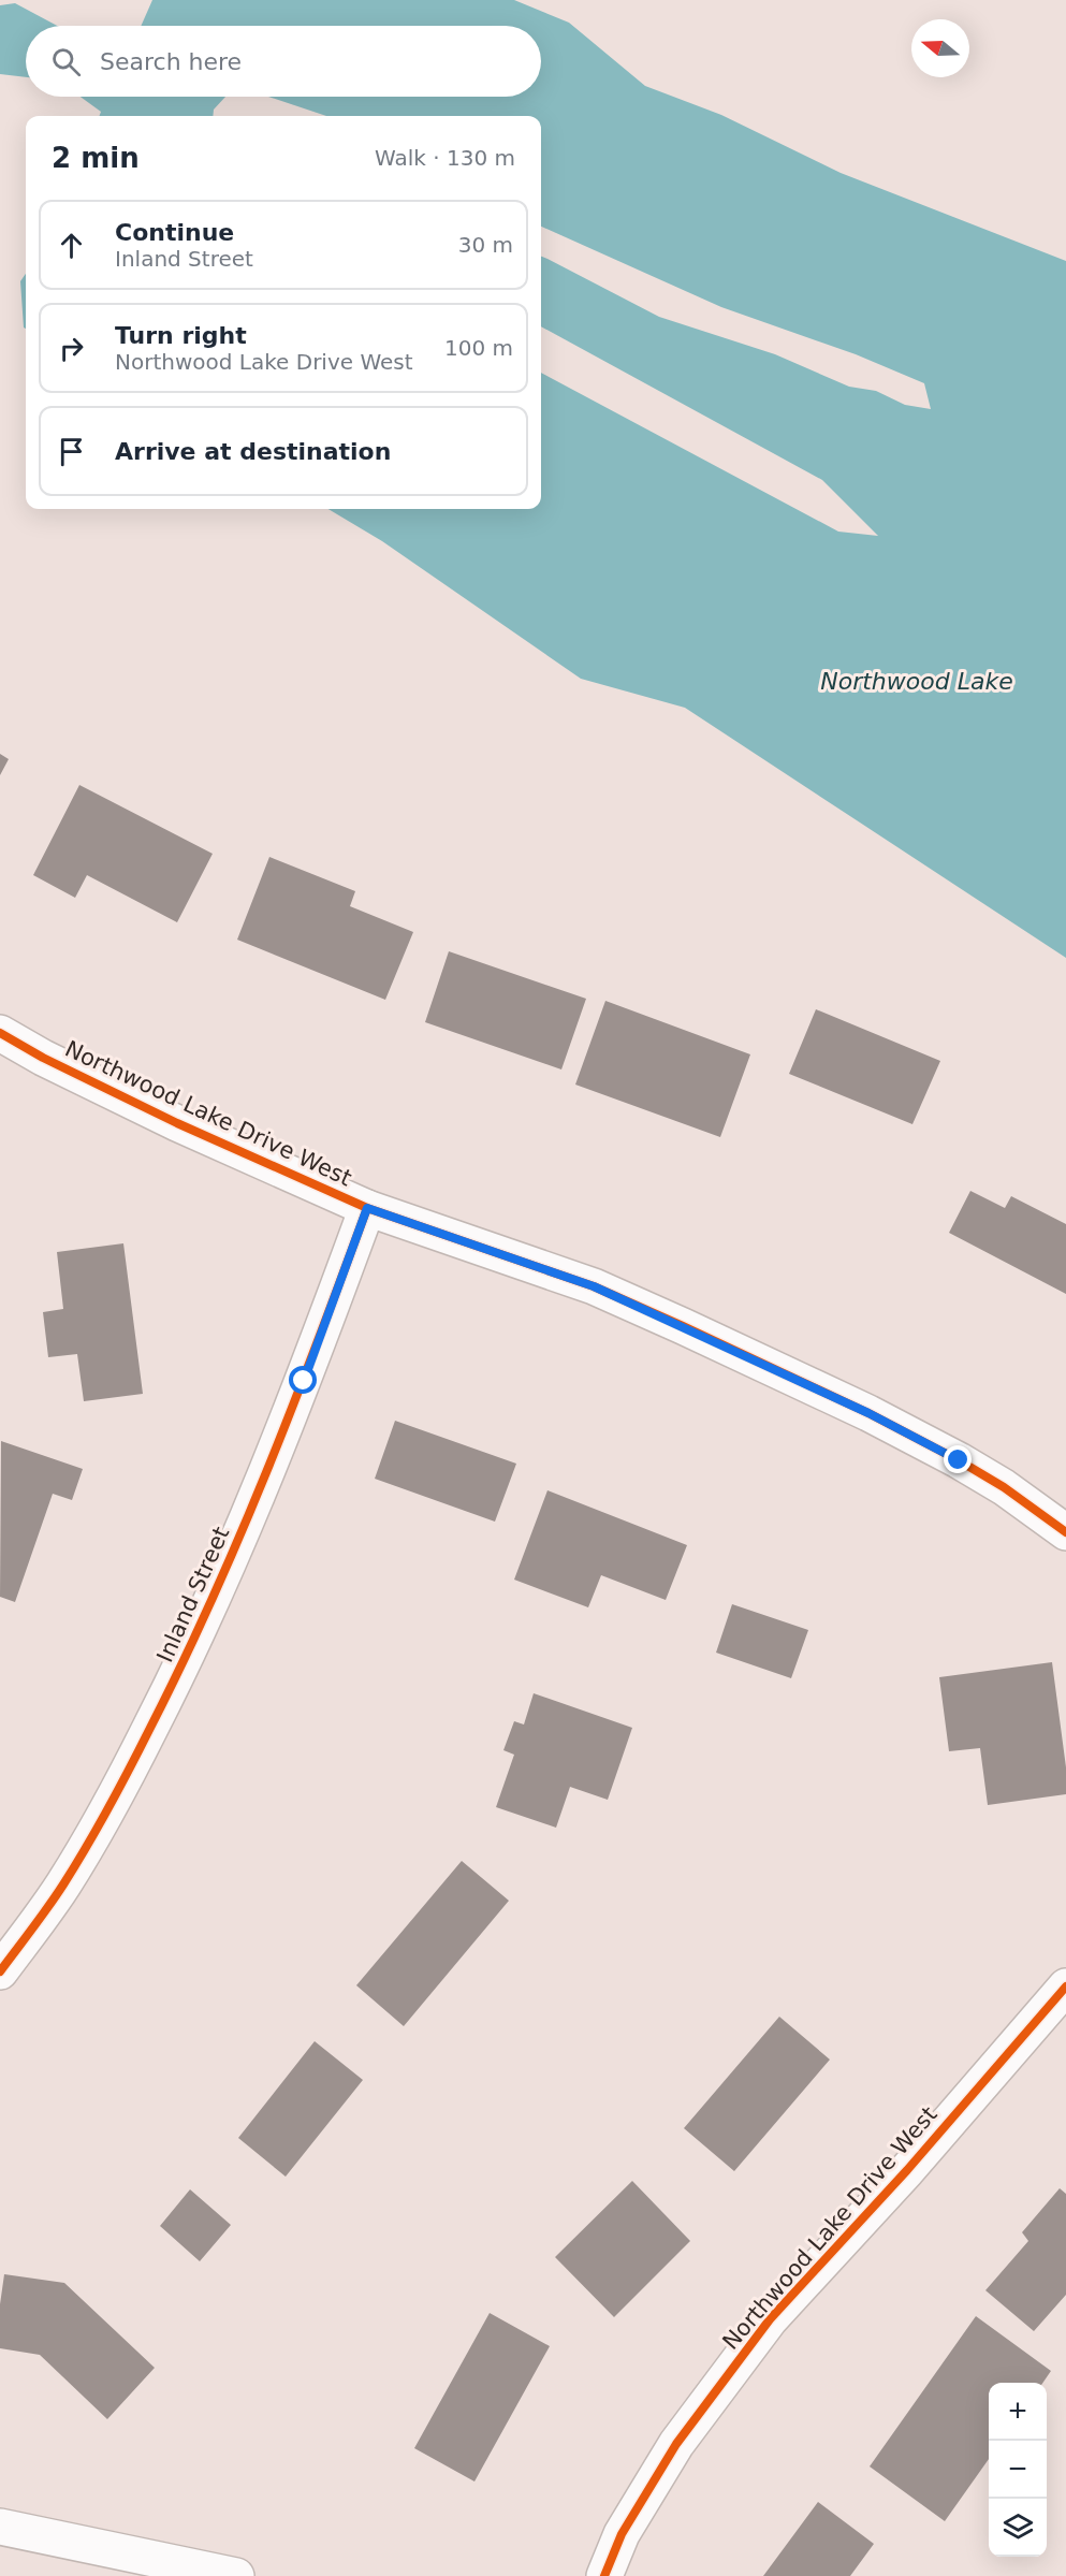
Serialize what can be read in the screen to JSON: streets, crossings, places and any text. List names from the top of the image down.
{
  "streets": {
    "street": ["Northwood Lake Drive West", "Inland Street"]
  },
  "crossings": [
    ["Northwood Lake Drive West", "Inland Street"]
  ],
  "water": ["Northwood Lake"],
  "north": "left",
  "page": {
    "search": "Search here",
    "heading": ["2 min", "Walk · 130 m"],
    "list": [
      ["Continue", "Inland Street", "30 m"],
      ["Turn right", "Northwood Lake Drive West", "100 m"],
      "Arrive at destination"
    ],
    "map_buttons": ["+", "−"]
  }
}
